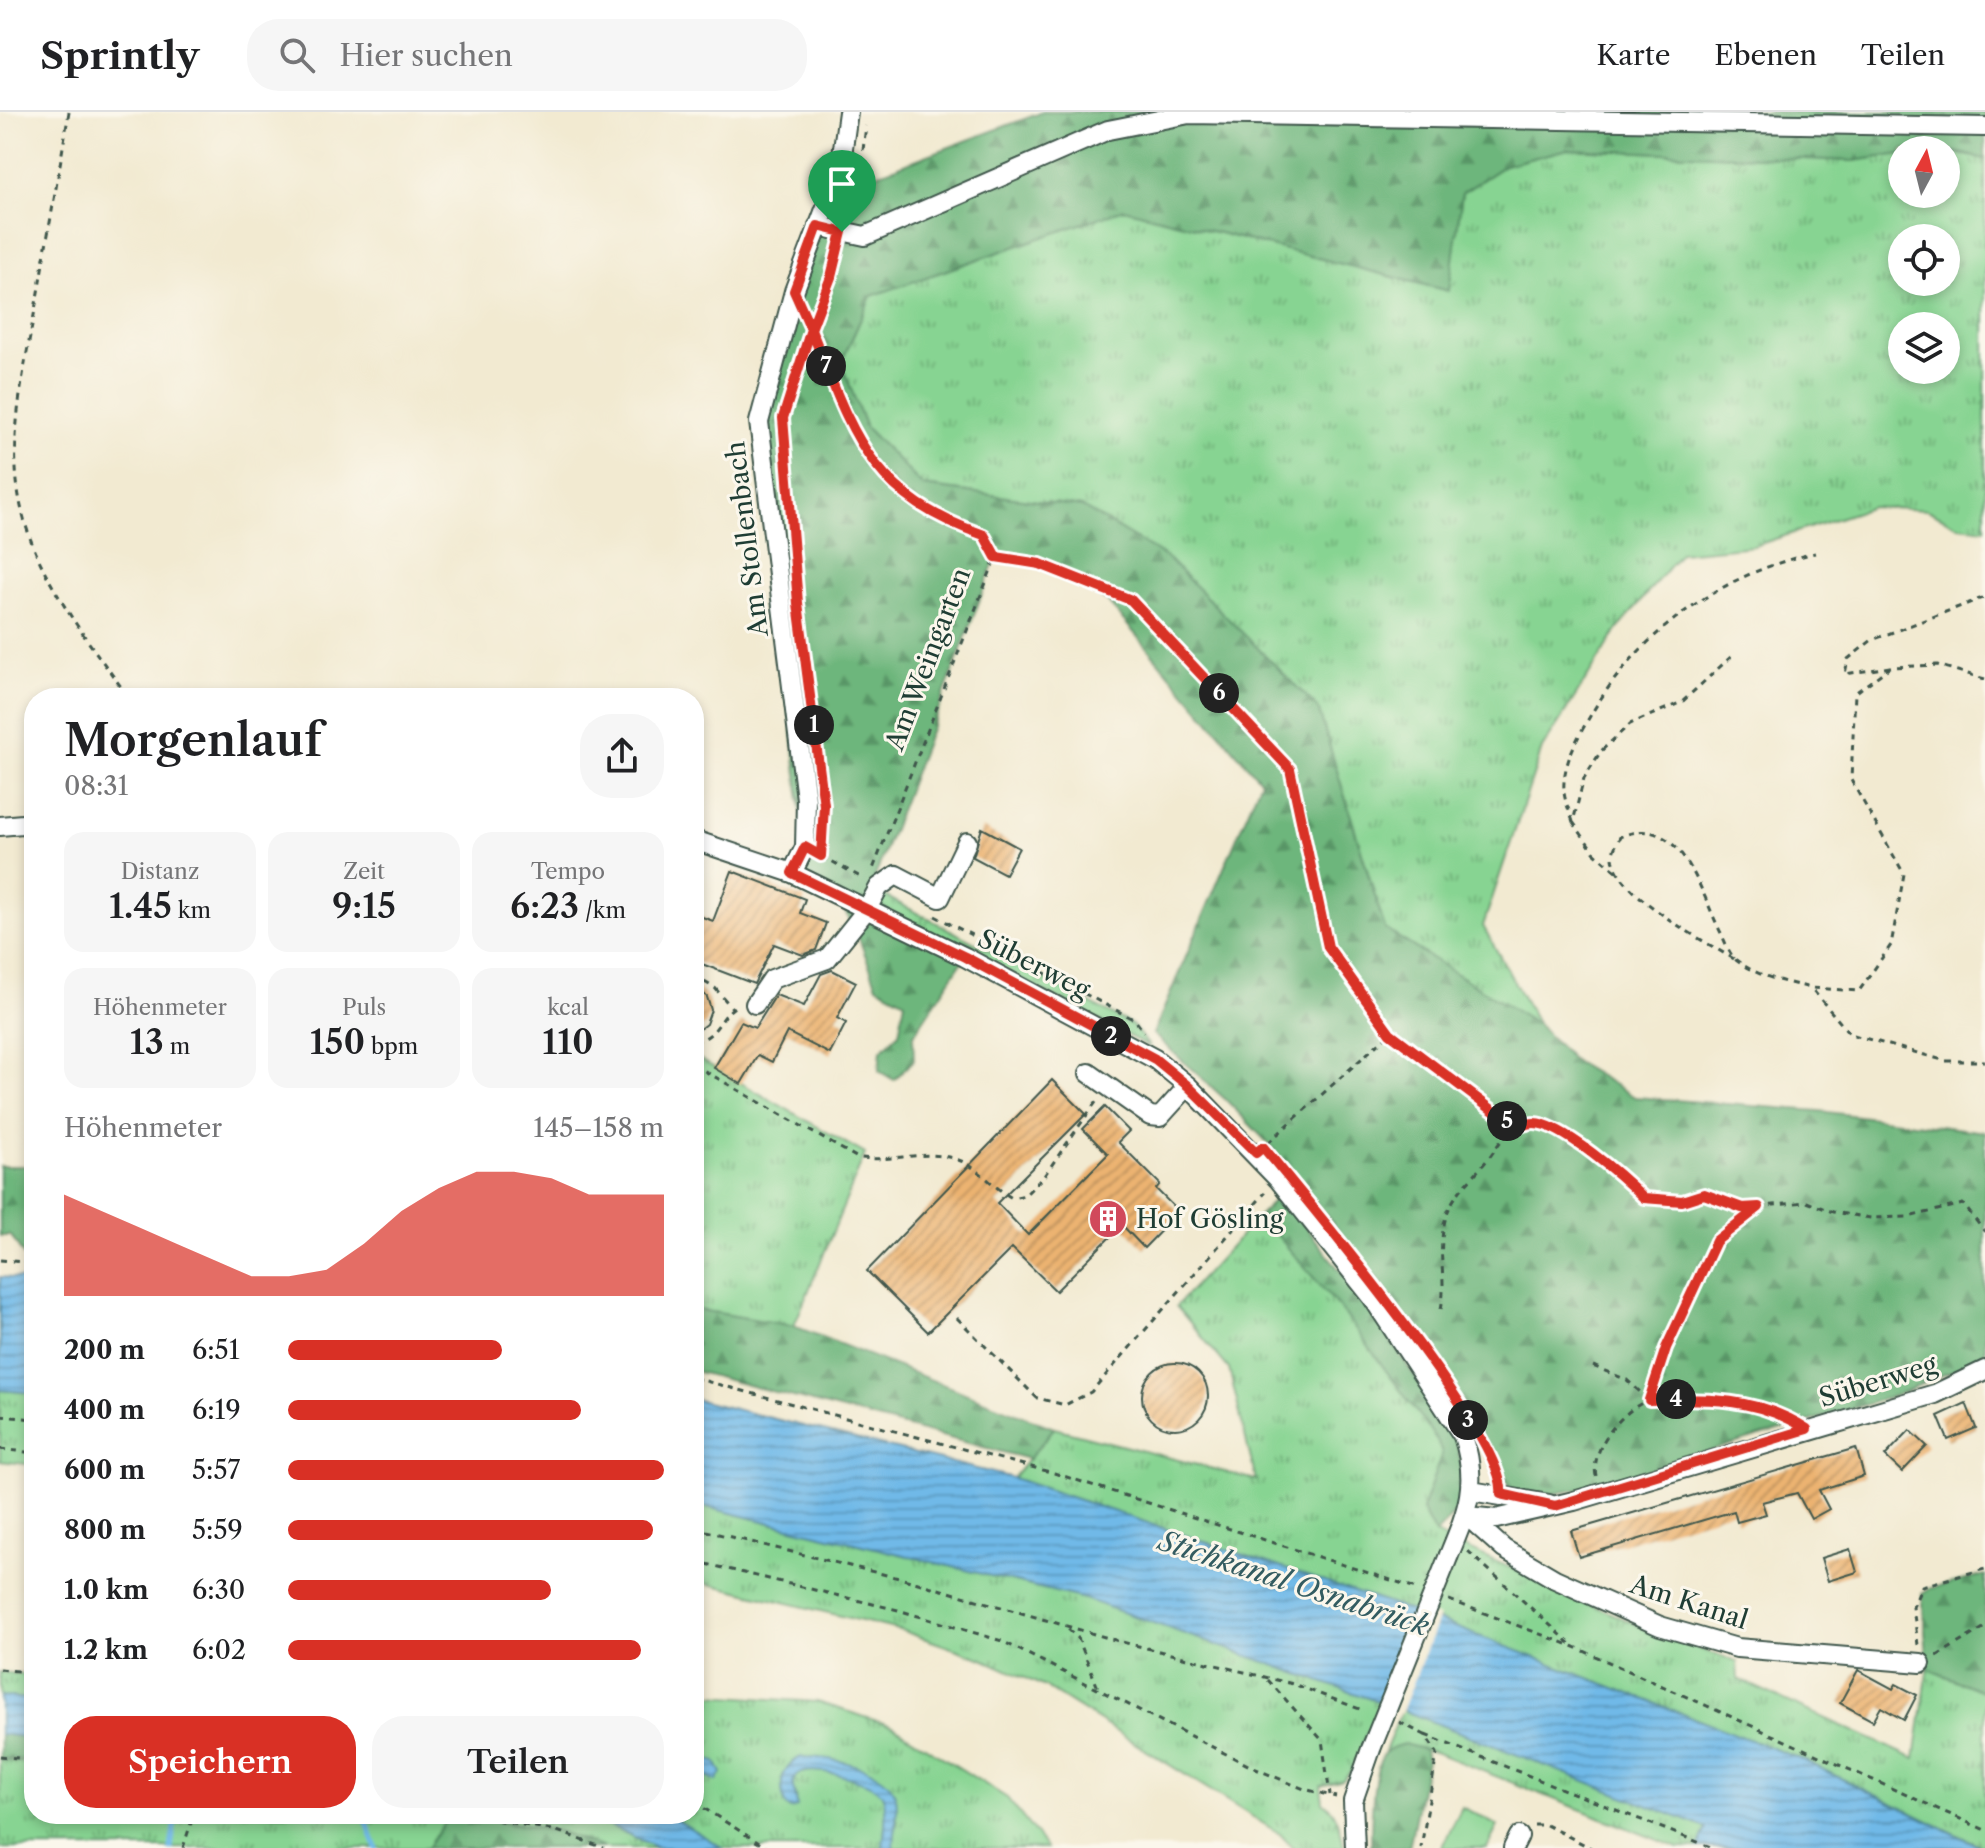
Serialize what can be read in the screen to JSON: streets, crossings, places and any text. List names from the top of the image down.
{
  "streets": {
    "street": ["Am Stollenbach", "Süberweg", "Am Kanal"],
    "path": ["Am Weingarten"]
  },
  "crossings": [
    ["Am Stollenbach", "Am Weingarten"],
    ["Am Stollenbach", "Süberweg"],
    ["Süberweg", "Am Kanal"]
  ],
  "water": ["Stichkanal Osnabrück"],
  "places": {
    "building": ["Hof Gösling"]
  },
  "north": "top",
  "page": {
    "header": "Sprintly",
    "search": "Hier suchen",
    "nav": ["Karte", "Ebenen", "Teilen"],
    "pins": [
      "7",
      "6",
      "1",
      "2",
      "5",
      "4",
      "3"
    ],
    "heading": ["Morgenlauf", "08:31"],
    "stats": [
      ["Distanz", "1.45 km"],
      ["Zeit", "9:15"],
      ["Tempo", "6:23 /km"],
      ["Höhenmeter", "13 m"],
      ["Puls", "150 bpm"],
      ["kcal", "110"]
    ],
    "chart": ["Höhenmeter", "145–158 m"],
    "list": [
      {
        "name": "200 m",
        "note": "6:51"
      },
      {
        "name": "400 m",
        "note": "6:19"
      },
      {
        "name": "600 m",
        "note": "5:57"
      },
      {
        "name": "800 m",
        "note": "5:59"
      },
      {
        "name": "1.0 km",
        "note": "6:30"
      },
      {
        "name": "1.2 km",
        "note": "6:02"
      }
    ],
    "buttons": ["Speichern", "Teilen"]
  }
}
